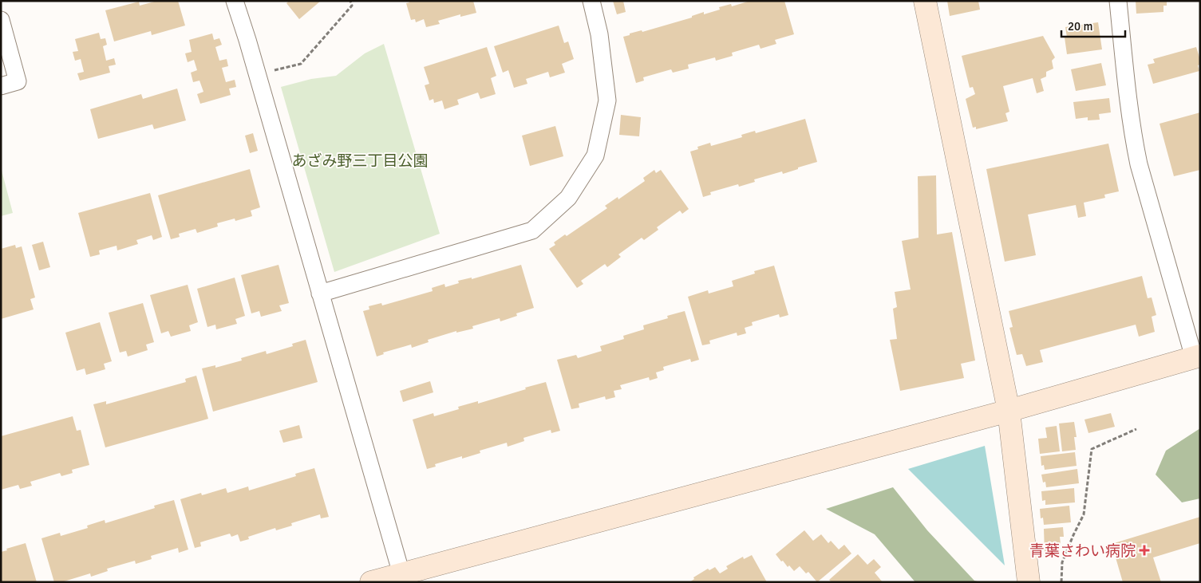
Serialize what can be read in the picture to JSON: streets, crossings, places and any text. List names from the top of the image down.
{
  "parks": ["あざみ野三丁目公園"],
  "places": {
    "health": ["青葉さわい病院"]
  },
  "scale_bar": "20 m"
}
